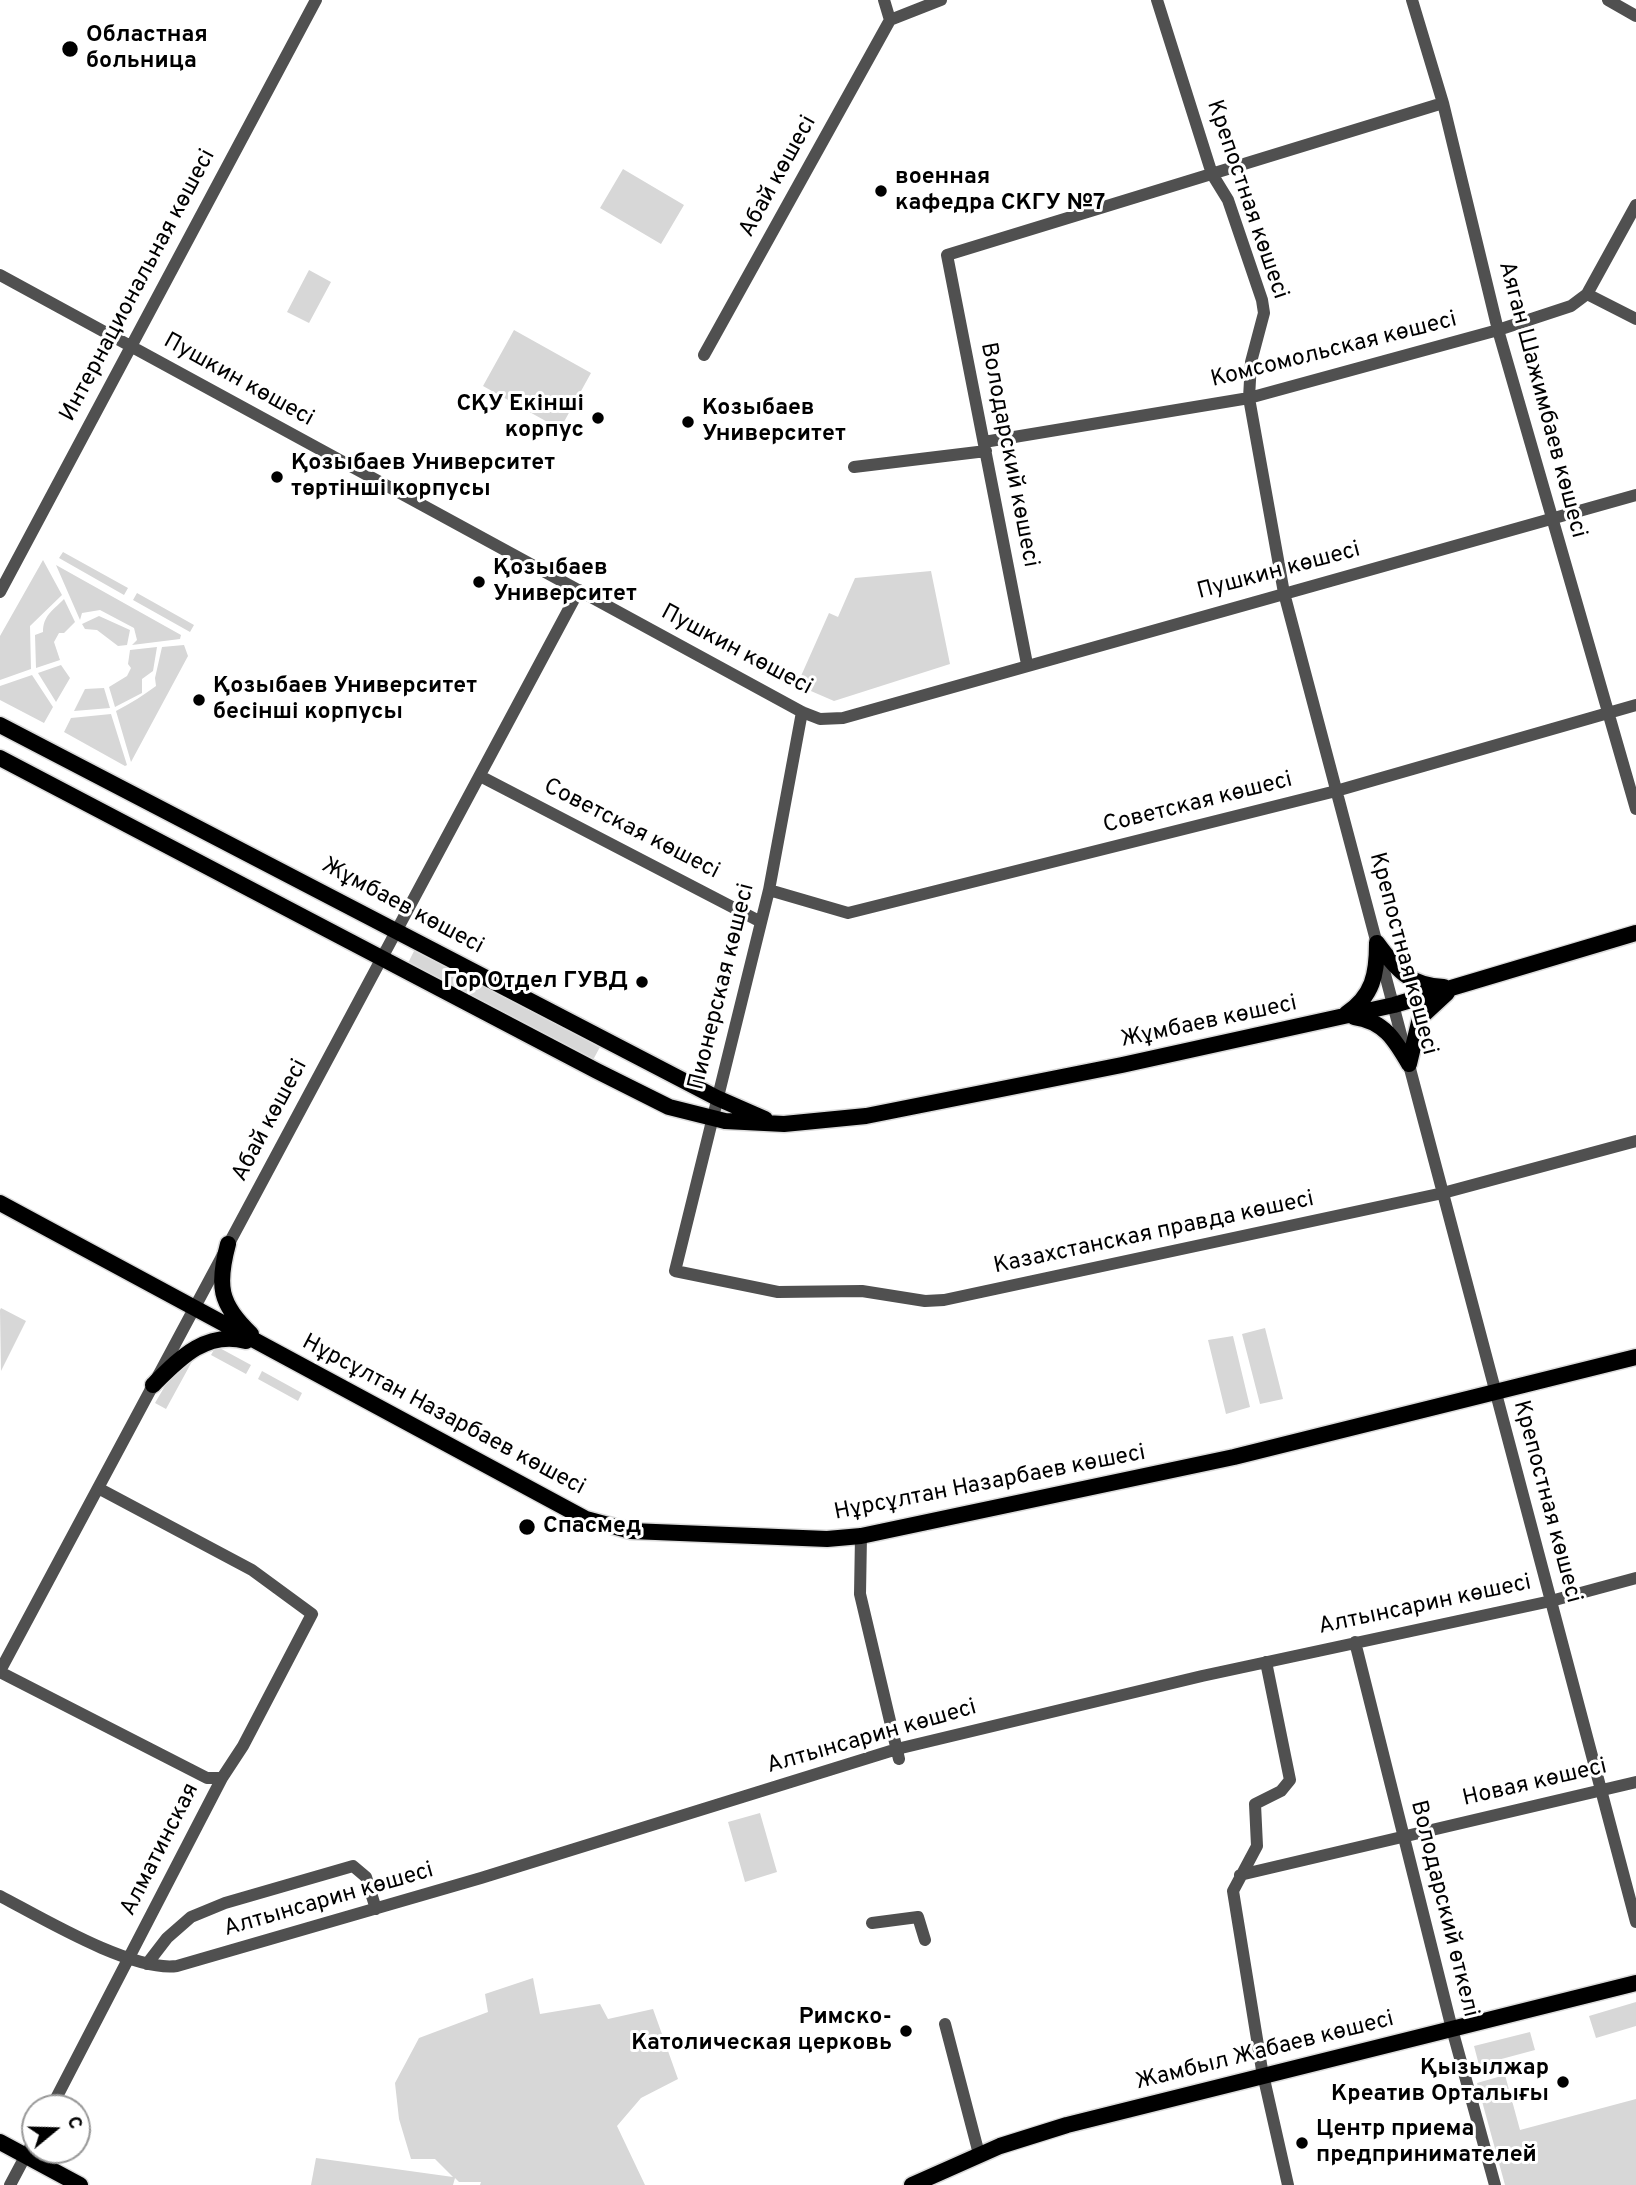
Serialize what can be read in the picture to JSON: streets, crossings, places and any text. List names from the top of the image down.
{
  "streets": {
    "main road": ["Жұмбаев көшесі", "Нұрсұлтан Назарбаев көшесі", "Жамбыл Жабаев көшесі"],
    "street": [
      "Абай көшесі",
      "Крепостная көшесі",
      "Интернациональная көшесі",
      "Комсомольская көшесі",
      "Пушкин көшесі",
      "Аяган Шажимбаев көшесі",
      "Володарский көшесі",
      "Советская көшесі",
      "Пионерская көшесі",
      "Казахстанская правда көшесі",
      "Алтынсарин көшесі",
      "Новая көшесі",
      "Алматинская",
      "Володарский өткелі"
    ]
  },
  "crossings": [
    ["Абай көшесі", "Пушкин көшесі"],
    ["Абай көшесі", "Советская көшесі"],
    ["Абай көшесі", "Жұмбаев көшесі"],
    ["Абай көшесі", "Нұрсұлтан Назарбаев көшесі"],
    ["Абай көшесі", "Алматинская"],
    ["Крепостная көшесі", "Комсомольская көшесі"],
    ["Крепостная көшесі", "Пушкин көшесі"],
    ["Крепостная көшесі", "Володарский көшесі"],
    ["Крепостная көшесі", "Советская көшесі"],
    ["Крепостная көшесі", "Жұмбаев көшесі"],
    ["Крепостная көшесі", "Казахстанская правда көшесі"],
    ["Крепостная көшесі", "Нұрсұлтан Назарбаев көшесі"],
    ["Крепостная көшесі", "Алтынсарин көшесі"],
    ["Крепостная көшесі", "Новая көшесі"],
    ["Интернациональная көшесі", "Пушкин көшесі"],
    ["Комсомольская көшесі", "Аяган Шажимбаев көшесі"],
    ["Комсомольская көшесі", "Володарский көшесі"],
    ["Пушкин көшесі", "Аяган Шажимбаев көшесі"],
    ["Пушкин көшесі", "Володарский көшесі"],
    ["Пушкин көшесі", "Пионерская көшесі"],
    ["Аяган Шажимбаев көшесі", "Советская көшесі"],
    ["Советская көшесі", "Пионерская көшесі"],
    ["Жұмбаев көшесі", "Пионерская көшесі"],
    ["Пионерская көшесі", "Казахстанская правда көшесі"],
    ["Алтынсарин көшесі", "Алматинская"],
    ["Алтынсарин көшесі", "Володарский өткелі"],
    ["Новая көшесі", "Володарский өткелі"],
    ["Володарский өткелі", "Жамбыл Жабаев көшесі"]
  ],
  "places": [
    "Областная больница",
    "военная кафедра СКГУ №7",
    "СҚУ Екінші корпус",
    "Козыбаев Университет",
    "Қозыбаев Университет төртінші корпусы",
    "Қозыбаев Университет",
    "Қозыбаев Университет бесінші корпусы",
    "Гор Отдел ГУВД",
    "Спасмед",
    "Римско- Католическая церковь",
    "Қызылжар Креатив Орталығы",
    "Центр приема предпринимателей"
  ],
  "north": "right"
}
